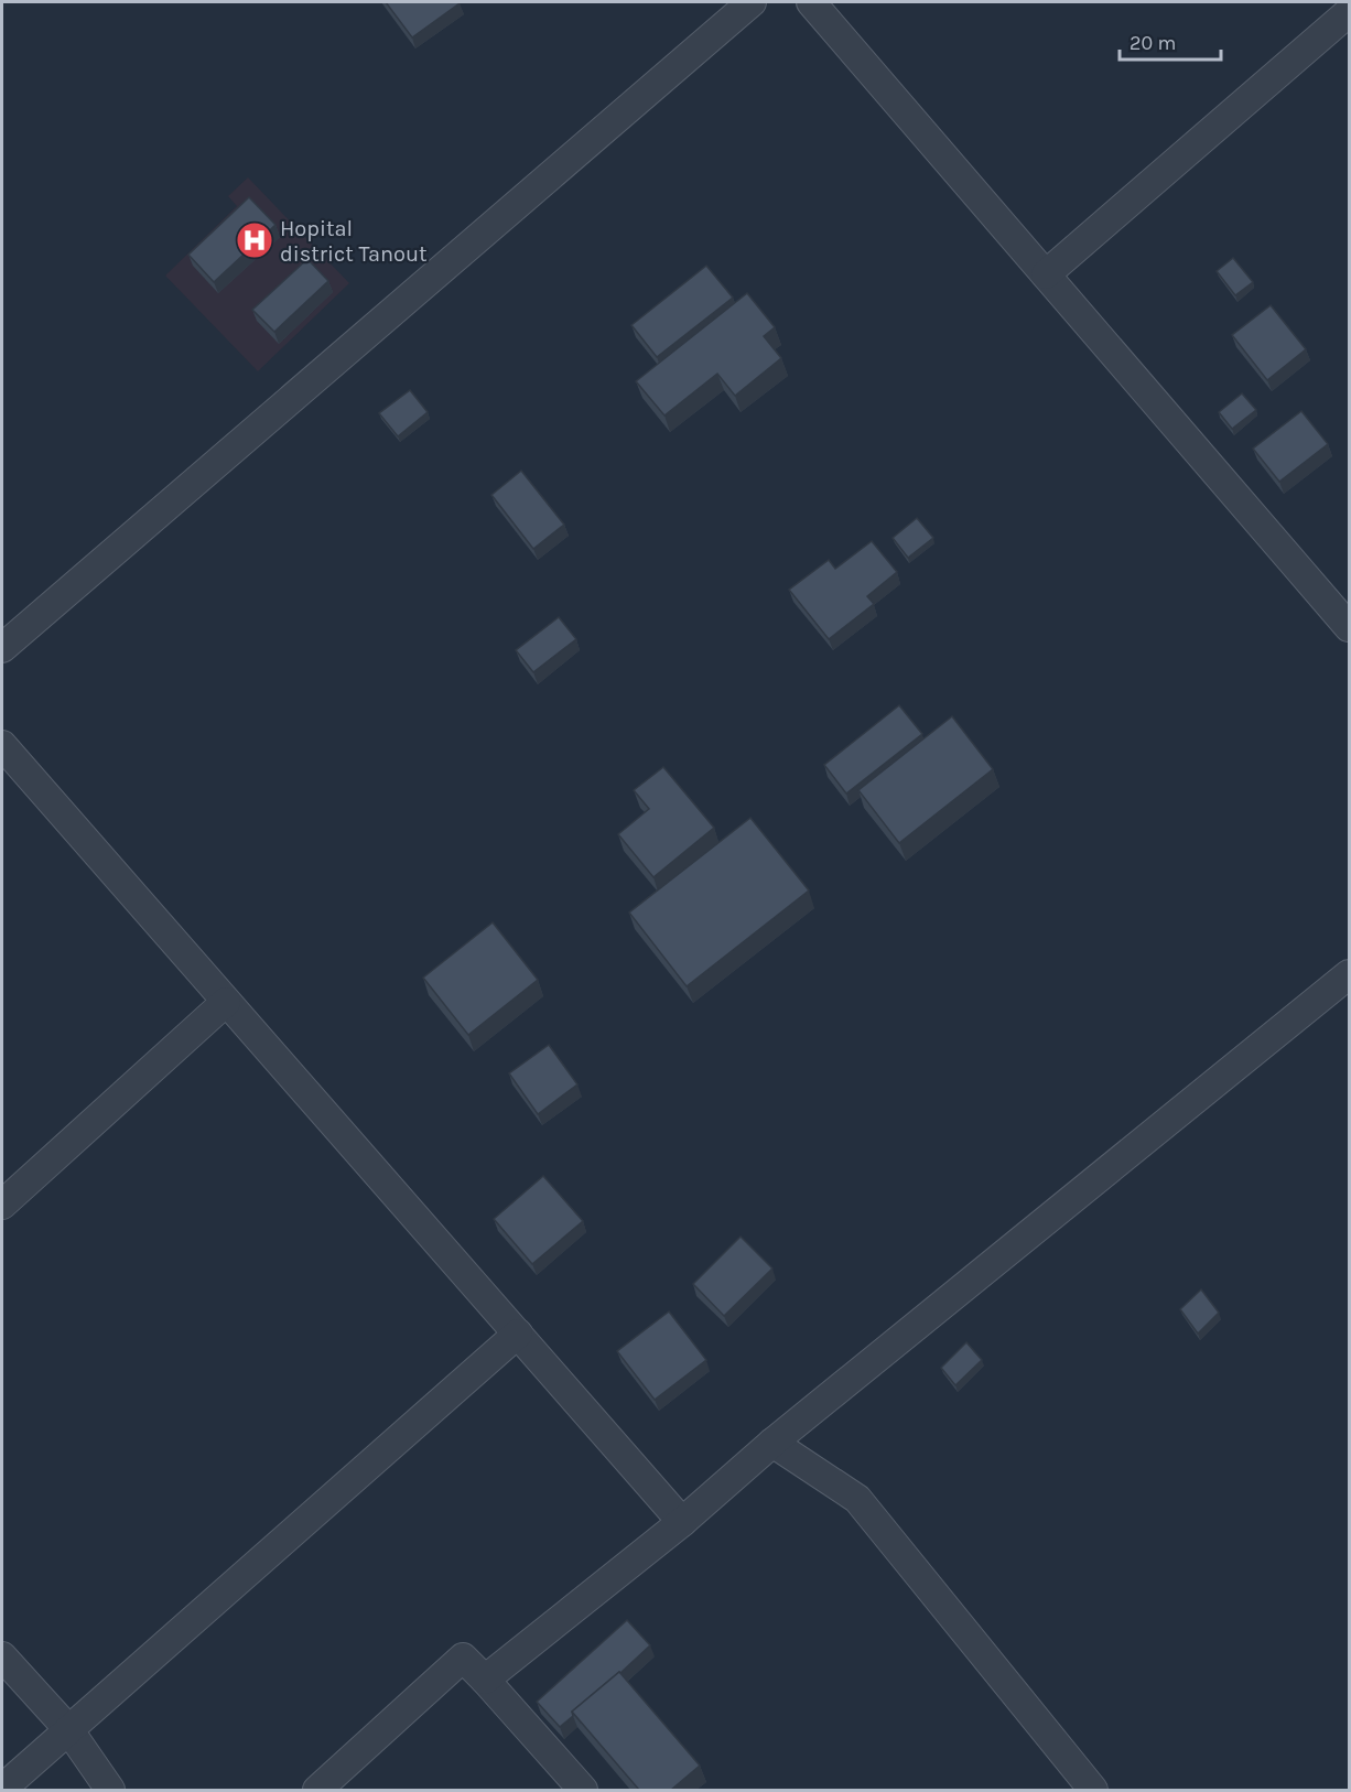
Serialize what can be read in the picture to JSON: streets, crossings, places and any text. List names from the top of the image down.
{
  "places": {
    "hospital": ["Hopital district Tanout"]
  },
  "scale_bar": "20 m"
}
